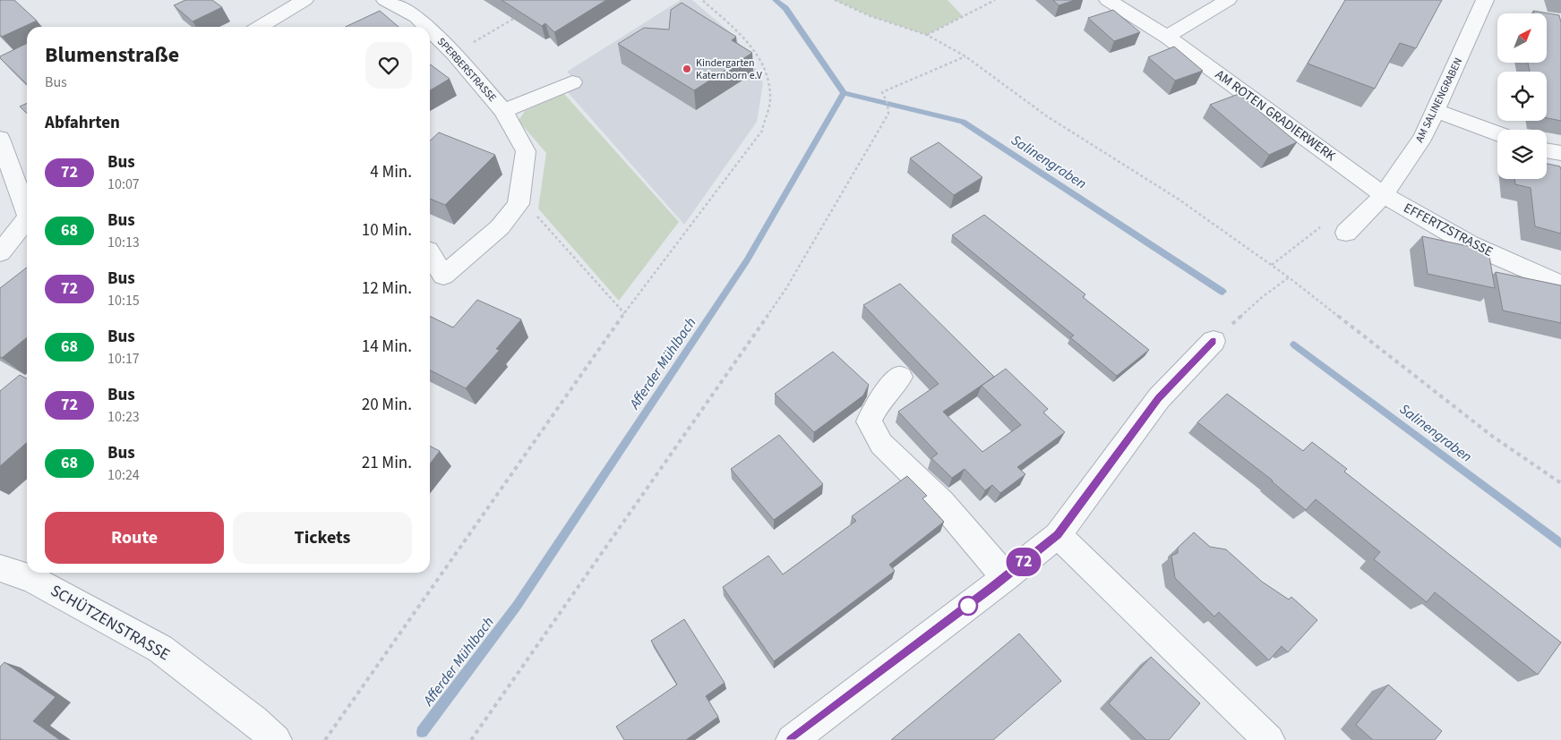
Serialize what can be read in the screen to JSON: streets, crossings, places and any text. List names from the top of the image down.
{
  "streets": {
    "street": [
      "SPERBERSTRASSE",
      "AM SALINENGRABEN",
      "AM ROTEN GRADIERWERK",
      "EFFERTZSTRASSE",
      "SCHÜTZENSTRASSE"
    ]
  },
  "crossings": [
    ["AM SALINENGRABEN", "AM ROTEN GRADIERWERK"],
    ["AM SALINENGRABEN", "EFFERTZSTRASSE"],
    ["AM ROTEN GRADIERWERK", "EFFERTZSTRASSE"]
  ],
  "water": ["Salinengraben", "Afferder Mühlbach"],
  "places": ["Kindergarten Katernborn e.V"],
  "lines": ["bus line 72"],
  "north": "top right",
  "page": {
    "on_map": "72",
    "heading": [
      ["Blumenstraße", "Bus"],
      "Abfahrten"
    ],
    "list": [
      {
        "mark": "72",
        "name": "Bus",
        "note": "10:07",
        "value": "4 Min."
      },
      {
        "mark": "68",
        "name": "Bus",
        "note": "10:13",
        "value": "10 Min."
      },
      {
        "mark": "72",
        "name": "Bus",
        "note": "10:15",
        "value": "12 Min."
      },
      {
        "mark": "68",
        "name": "Bus",
        "note": "10:17",
        "value": "14 Min."
      },
      {
        "mark": "72",
        "name": "Bus",
        "note": "10:23",
        "value": "20 Min."
      },
      {
        "mark": "68",
        "name": "Bus",
        "note": "10:24",
        "value": "21 Min."
      }
    ],
    "buttons": ["Route", "Tickets"]
  }
}
